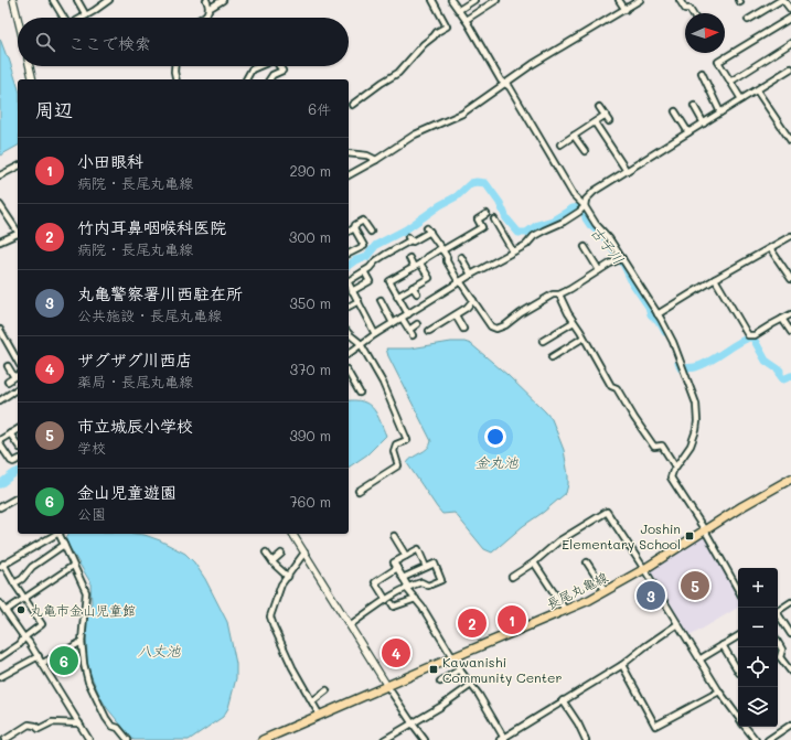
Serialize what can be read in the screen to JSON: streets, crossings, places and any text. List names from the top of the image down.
{
  "streets": {
    "main road": ["長尾丸亀線"]
  },
  "water": ["古子川", "金丸池", "八丈池"],
  "places": {
    "transit": ["Joshin Elementary School", "Kawanishi Community Center"],
    "other": ["丸亀市金山児童館"]
  },
  "north": "right",
  "page": {
    "search": "ここで検索",
    "heading": ["周辺", "6件"],
    "list": [
      {
        "mark": "1",
        "name": "小田眼科",
        "note": "病院 · 長尾丸亀線",
        "value": "290 m"
      },
      {
        "mark": "2",
        "name": "竹内耳鼻咽喉科医院",
        "note": "病院 · 長尾丸亀線",
        "value": "300 m"
      },
      {
        "mark": "3",
        "name": "丸亀警察署川西駐在所",
        "note": "公共施設 · 長尾丸亀線",
        "value": "350 m"
      },
      {
        "mark": "4",
        "name": "ザグザグ川西店",
        "note": "薬局 · 長尾丸亀線",
        "value": "370 m"
      },
      {
        "mark": "5",
        "name": "市立城辰小学校",
        "note": "学校",
        "value": "390 m"
      },
      {
        "mark": "6",
        "name": "金山児童遊園",
        "note": "公園",
        "value": "760 m"
      }
    ],
    "map_buttons": ["+", "−"],
    "pins": [
      "5",
      "3",
      "1",
      "2",
      "4",
      "6"
    ]
  }
}
